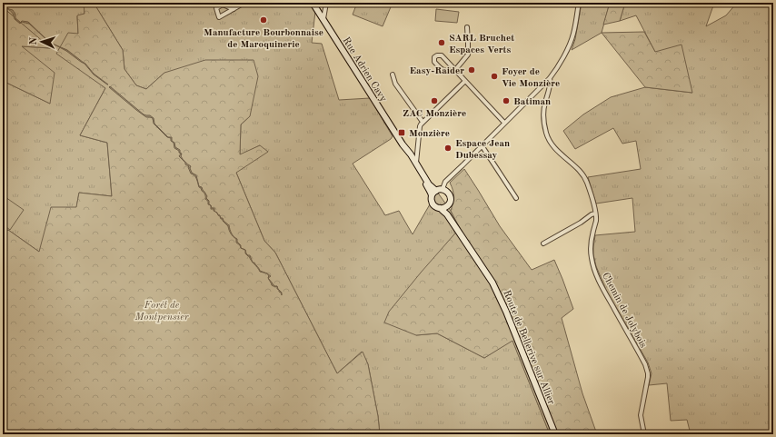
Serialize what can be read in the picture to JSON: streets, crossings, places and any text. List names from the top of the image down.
{
  "streets": {
    "main road": ["Rue Adrien Cavy", "Route de Bellerive sur Allier"],
    "street": ["Chemin de Jolybois"]
  },
  "crossings": [
    ["Rue Adrien Cavy", "Route de Bellerive sur Allier"]
  ],
  "parks": ["Forêt de Montpensier"],
  "places": {
    "other": [
      "Manufacture Bourbonnaise de Maroquinerie",
      "SARL Bruchet Espaces Verts",
      "Easy-Raider",
      "Foyer de Vie Monzière",
      "ZAC Monzière",
      "Batiman",
      "Espace Jean Dubessay"
    ],
    "transit": ["Monzière"]
  },
  "north": "left"
}
